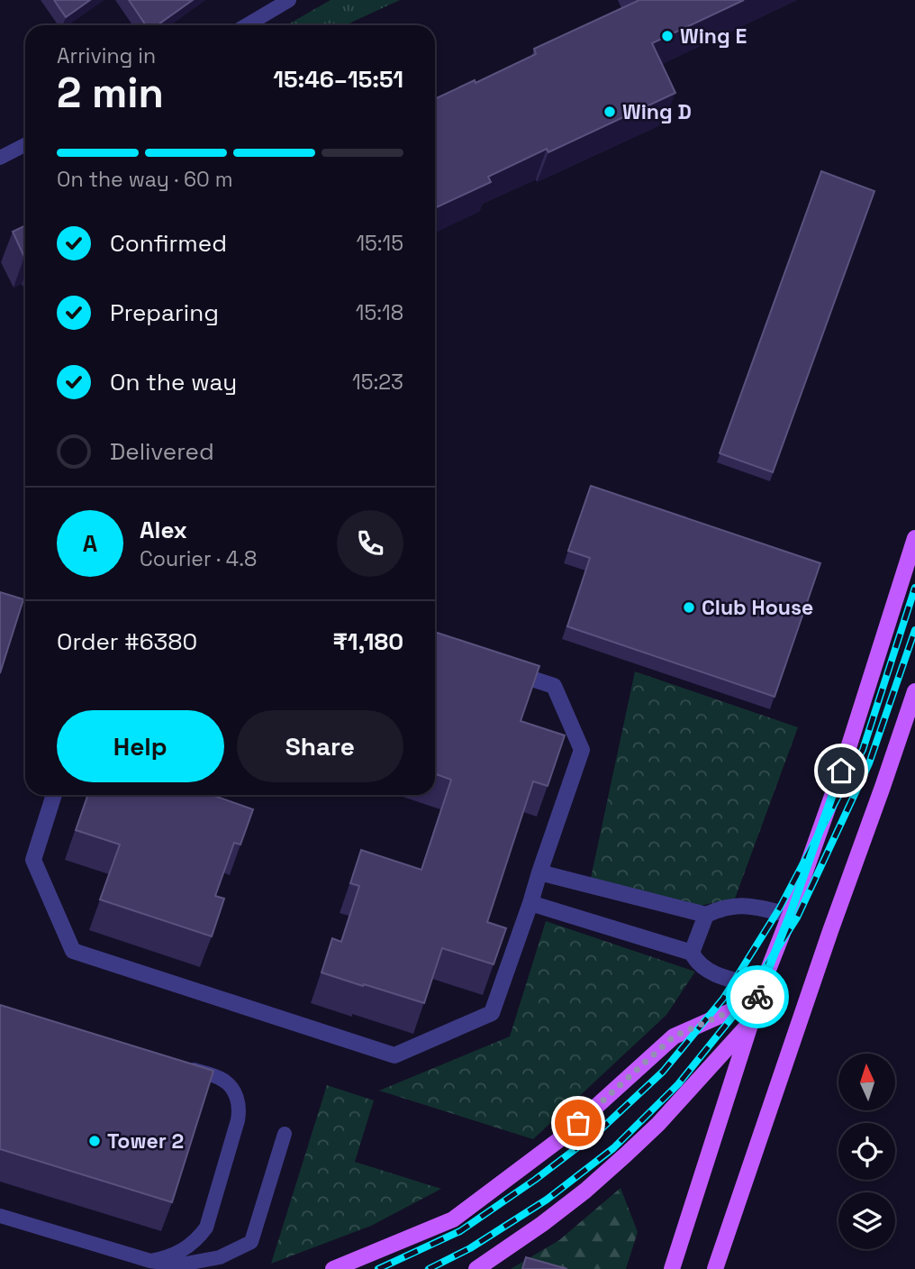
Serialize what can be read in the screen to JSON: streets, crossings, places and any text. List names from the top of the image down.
{
  "places": [
    "Wing E",
    "Wing D",
    "Club House",
    "Tower 2"
  ],
  "north": "top",
  "page": {
    "heading": ["2 min", "Arriving in", "15:46–15:51"],
    "panel": [
      "Alex",
      "Courier · 4.8",
      "Order #6380",
      "₹1,180"
    ],
    "bar": "On the way · 60 m",
    "list": [
      ["Confirmed", "15:15"],
      ["Preparing", "15:18"],
      ["On the way", "15:23"],
      "Delivered"
    ],
    "round": "A",
    "buttons": ["Help", "Share"]
  }
}
